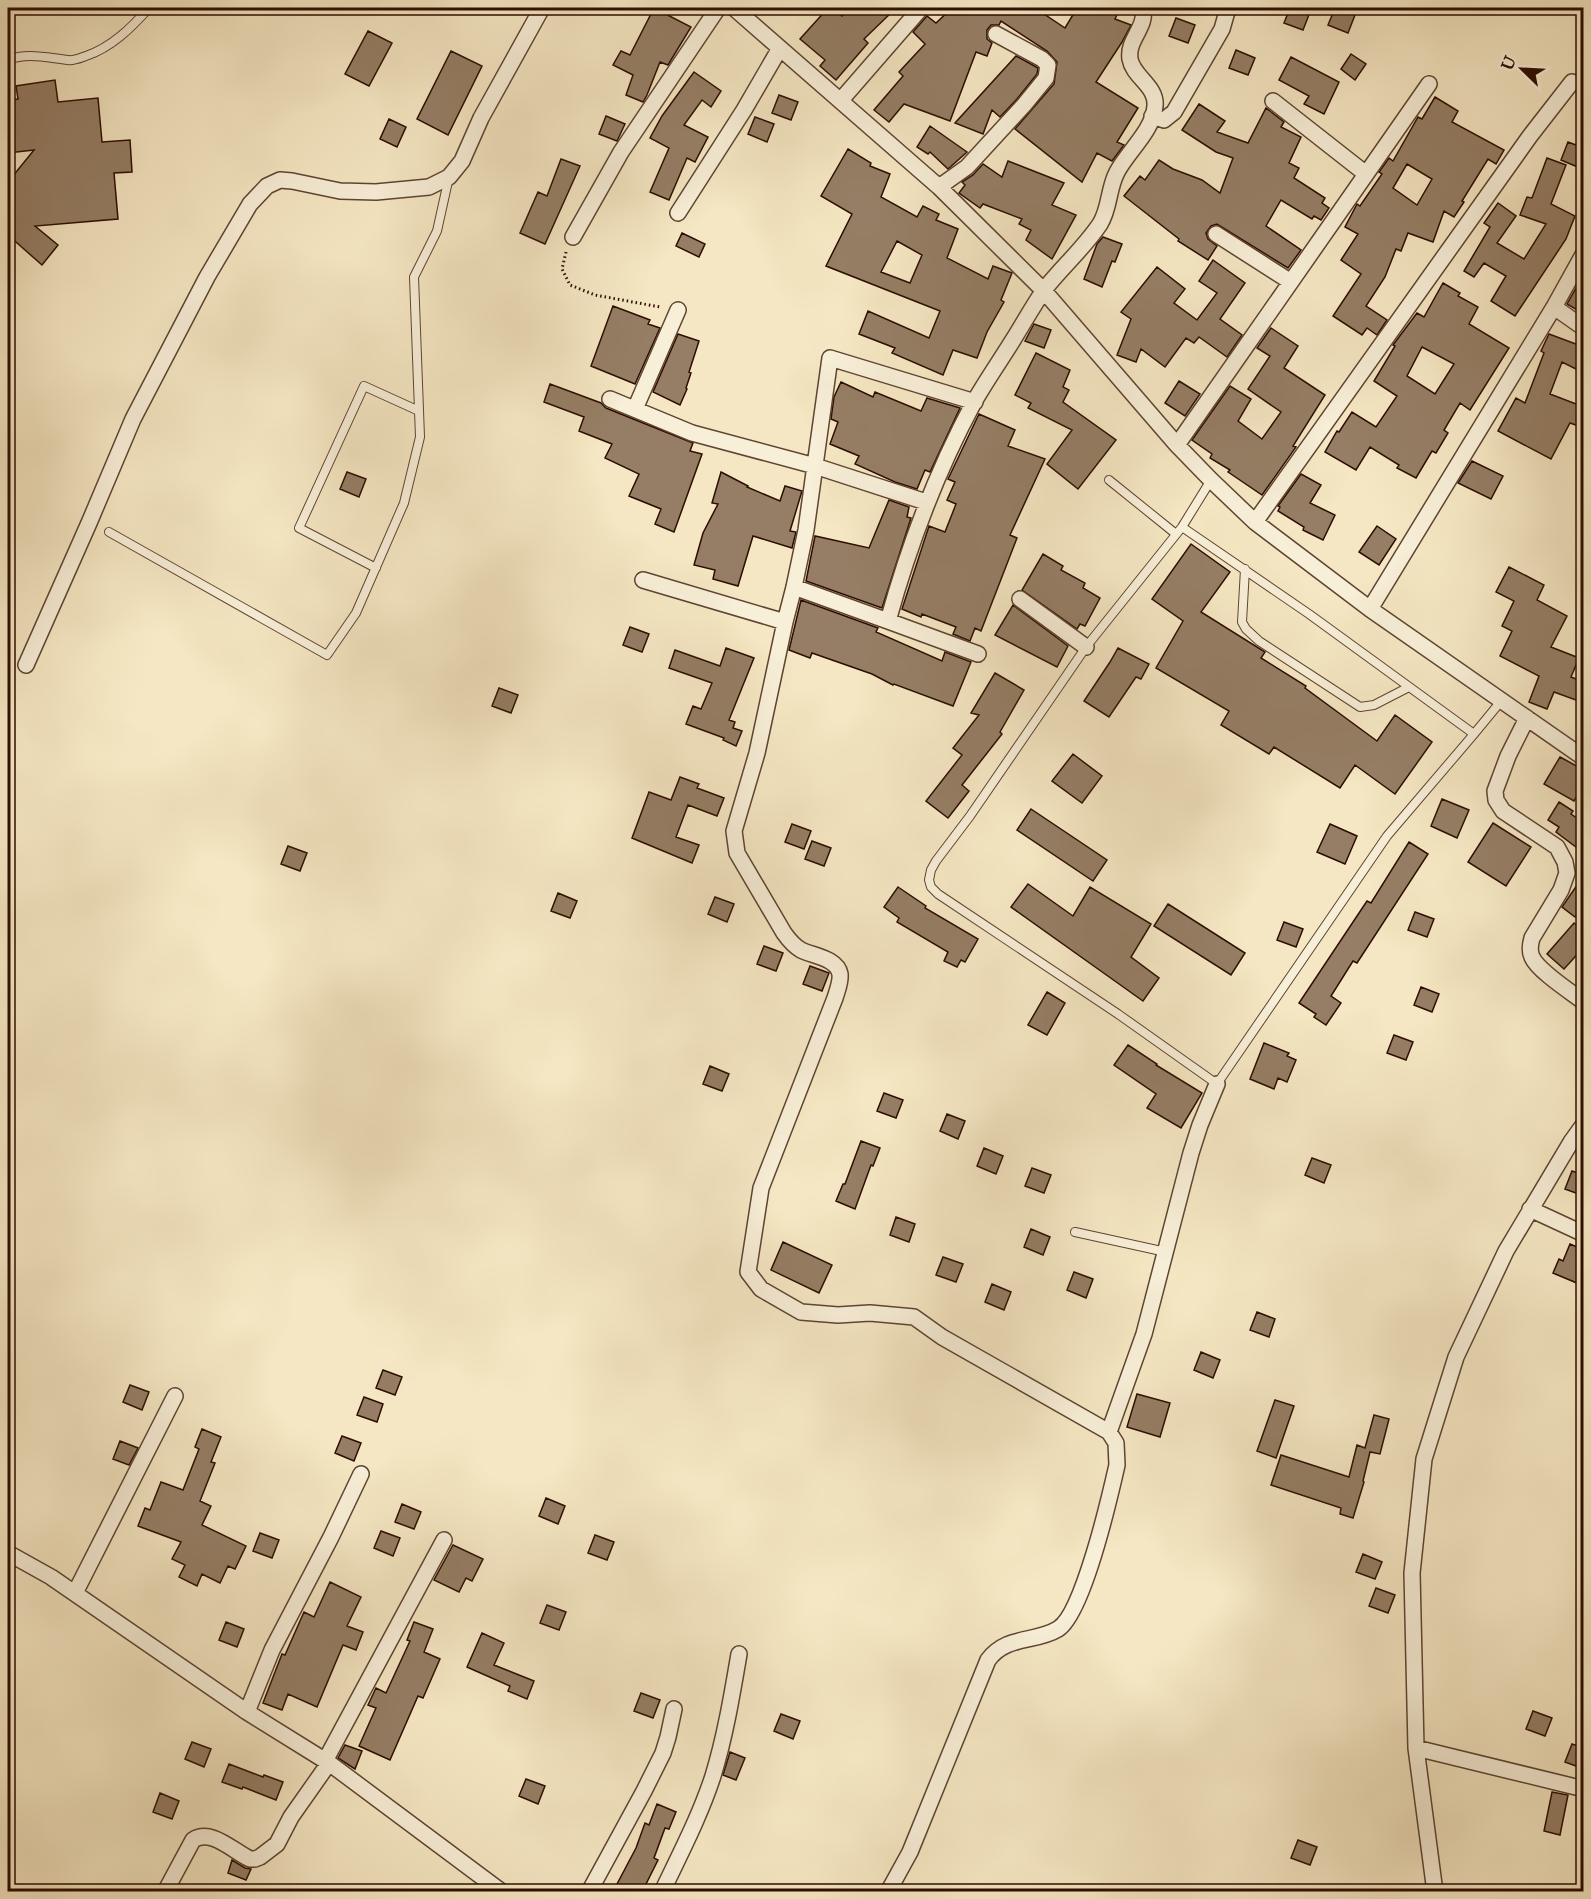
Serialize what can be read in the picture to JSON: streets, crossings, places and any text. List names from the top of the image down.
{
  "north": "top left"
}
